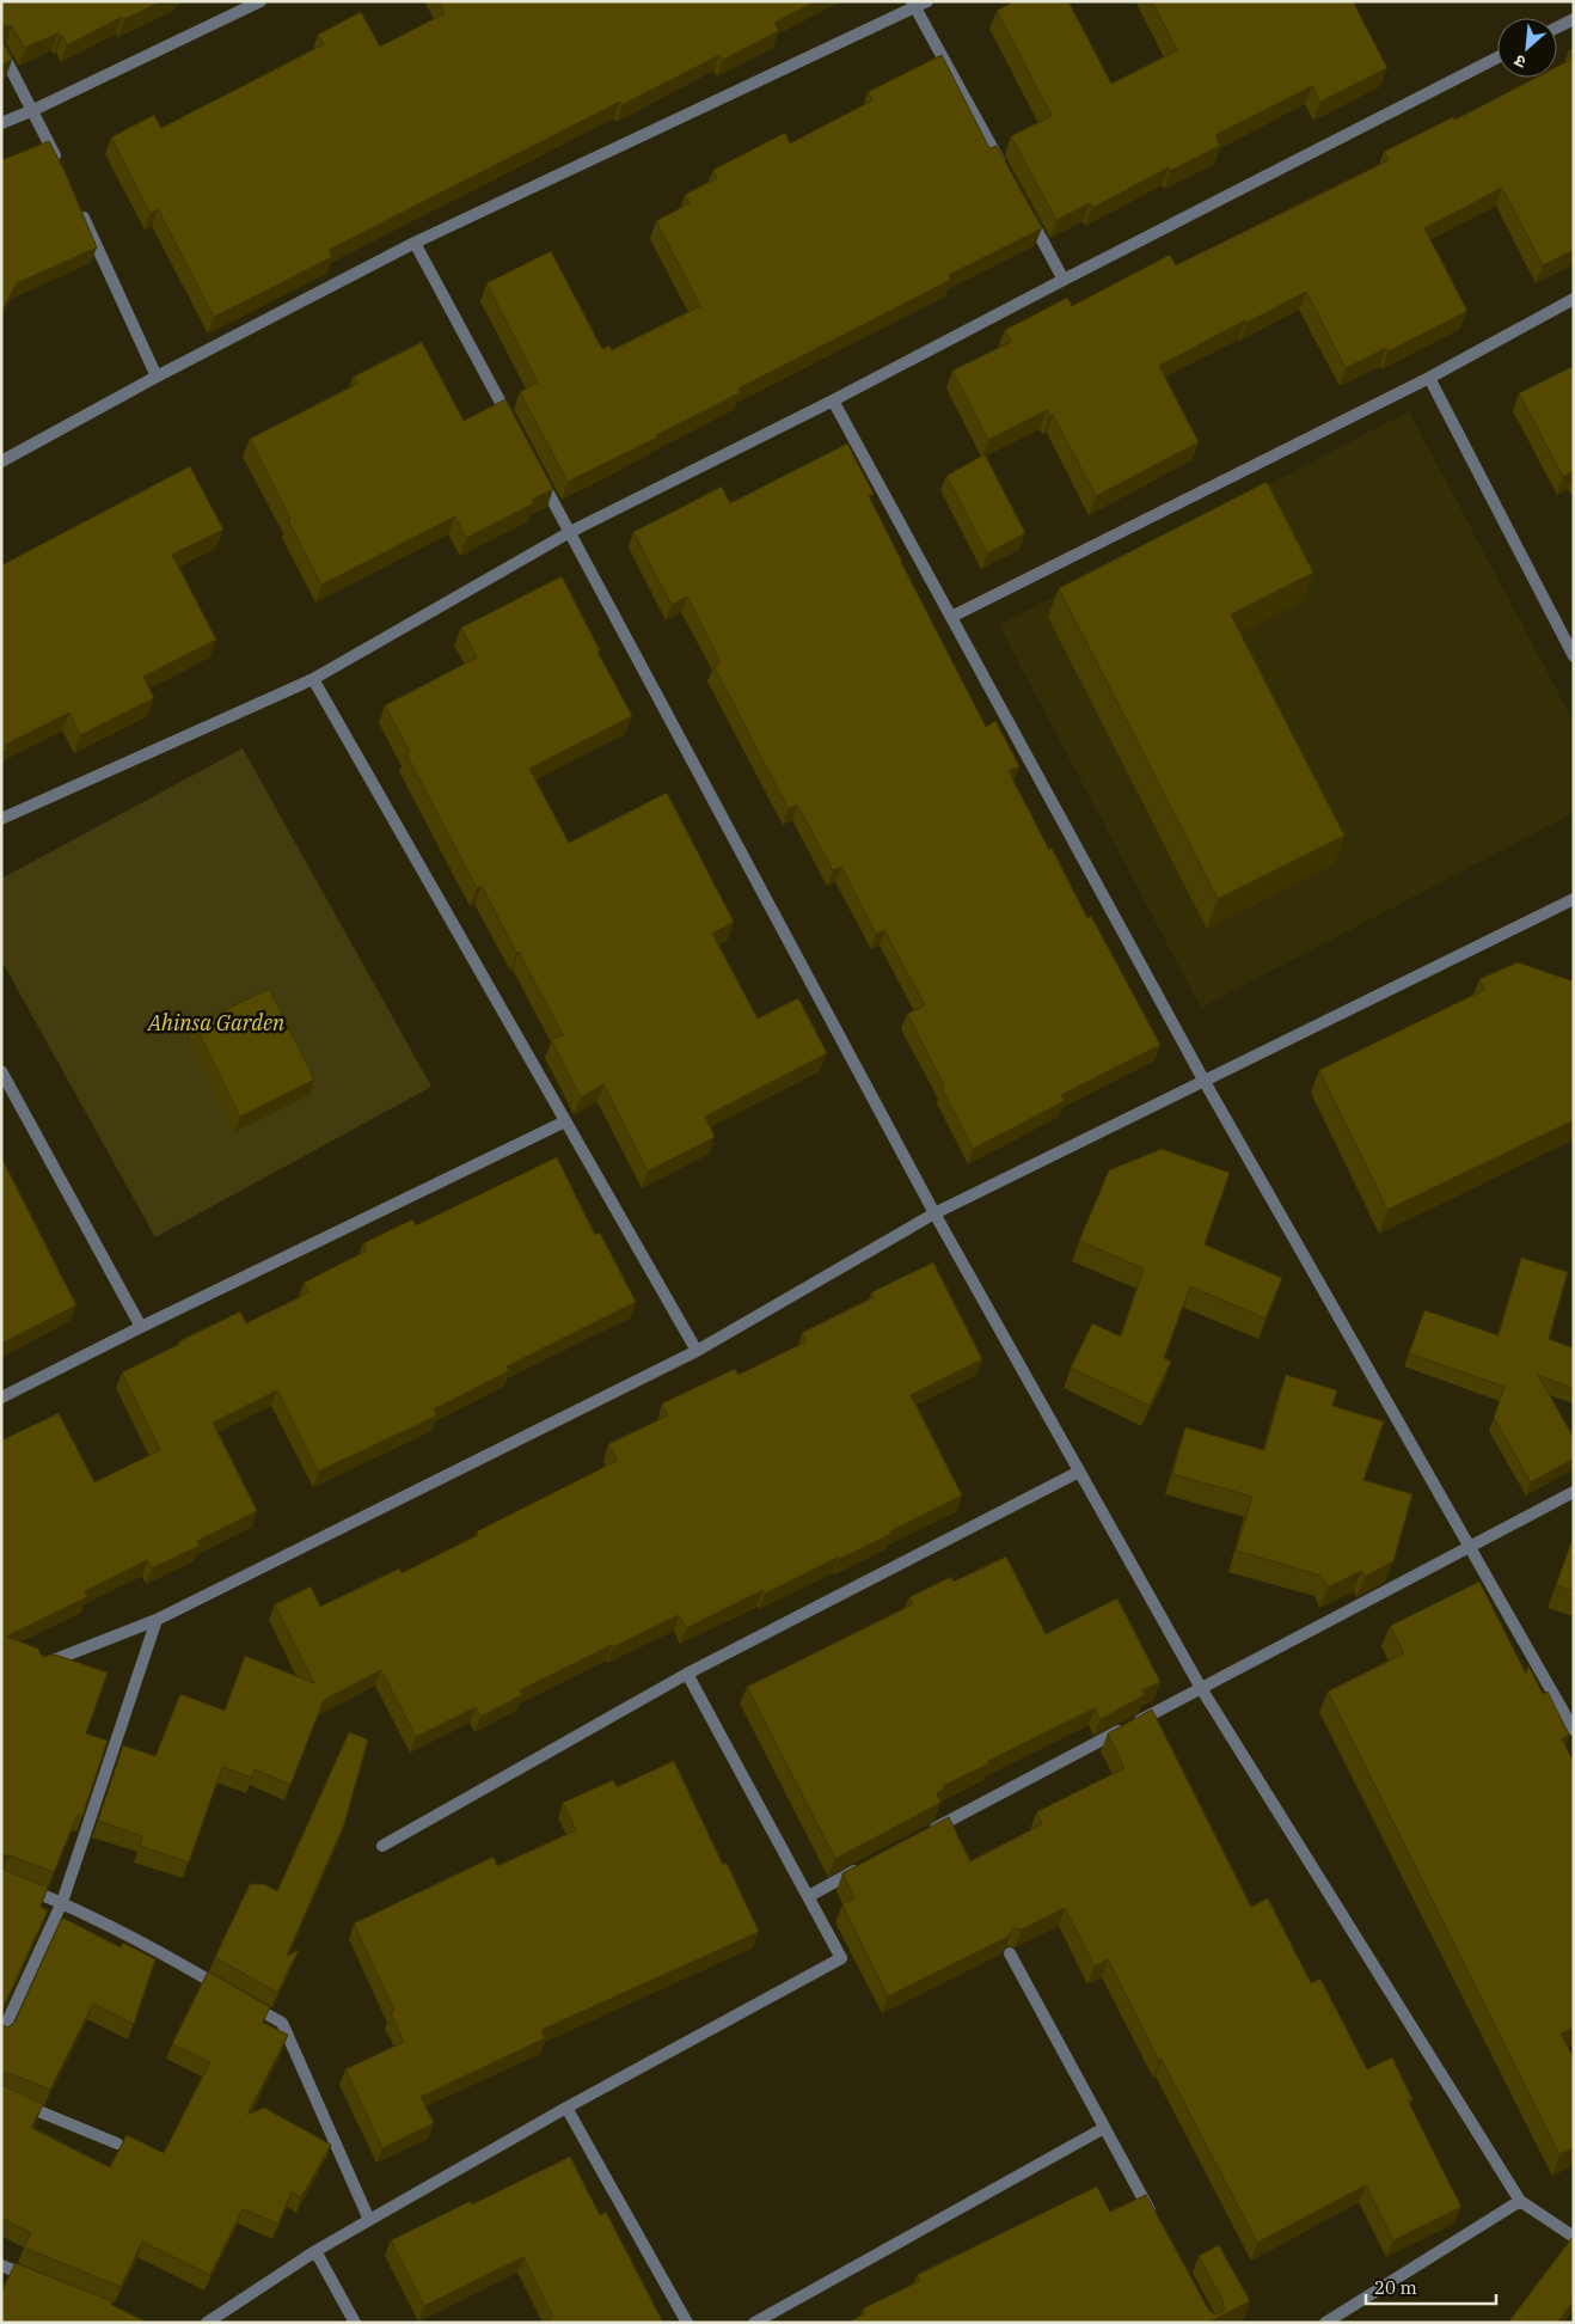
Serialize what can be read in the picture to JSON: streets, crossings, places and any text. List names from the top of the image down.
{
  "parks": ["Ahinsa Garden"],
  "scale_bar": "20 m",
  "north": "bottom left"
}
